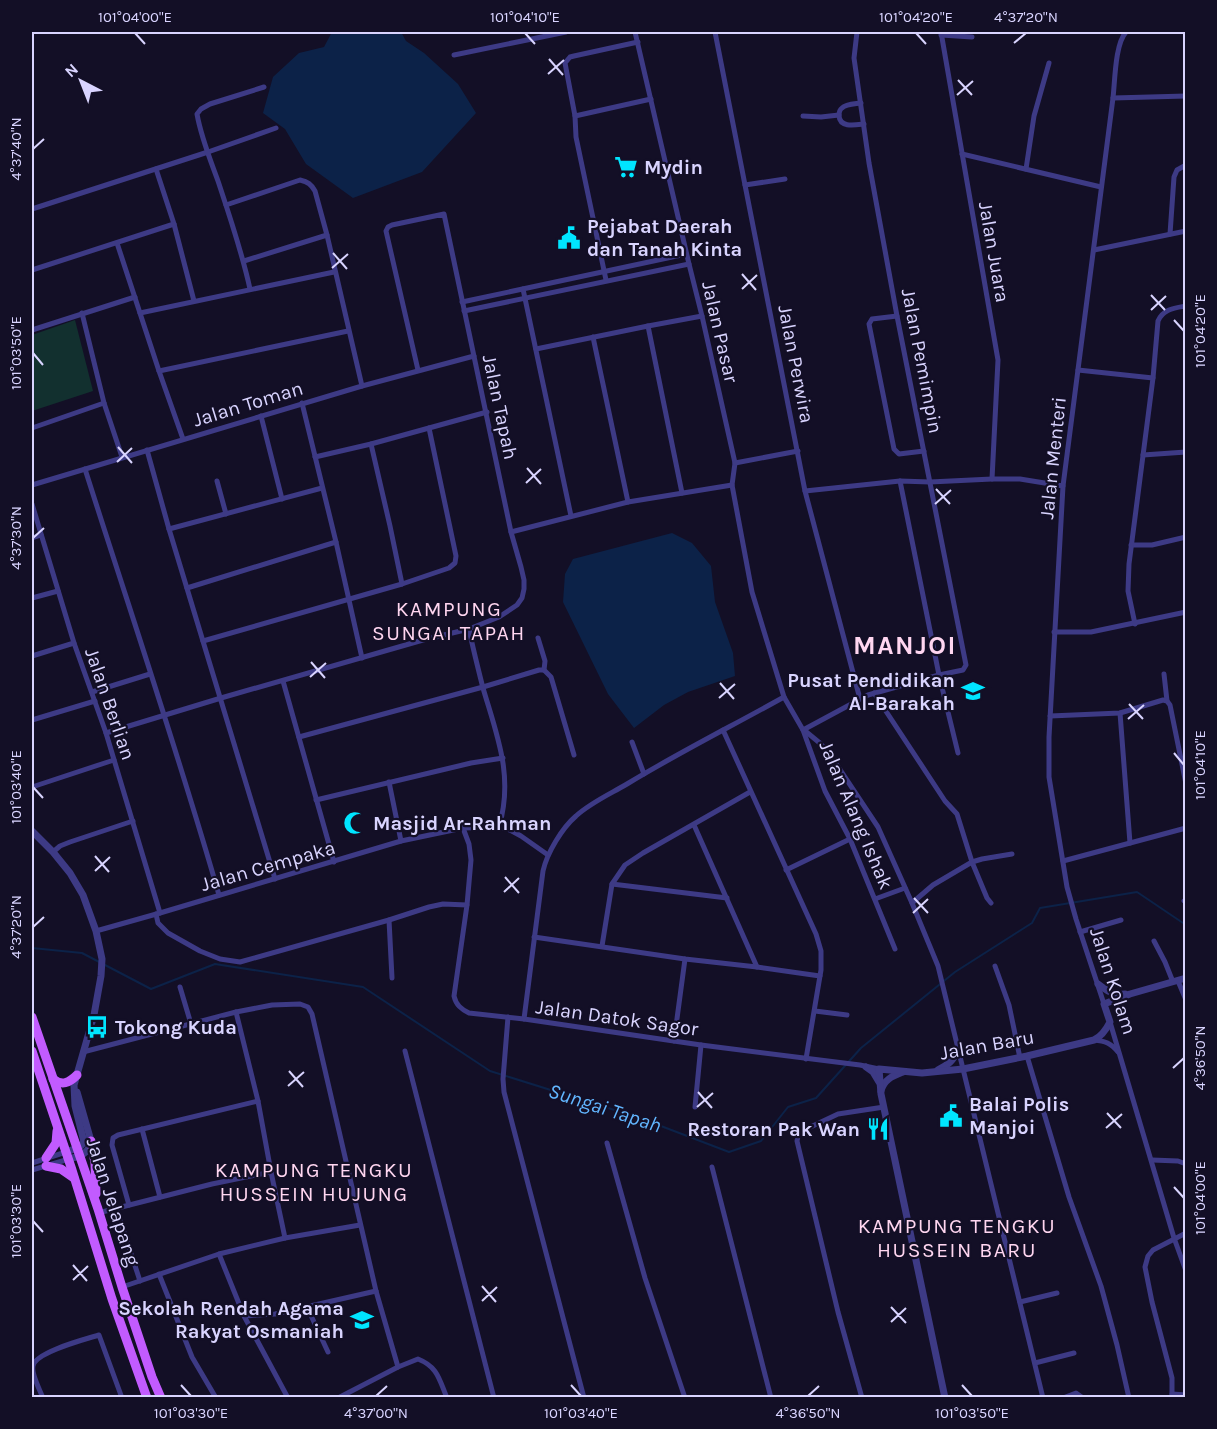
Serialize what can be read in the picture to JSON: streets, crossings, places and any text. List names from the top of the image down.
{
  "streets": {
    "main road": ["Jalan Jelapang"],
    "street": [
      "Jalan Juara",
      "Jalan Pasar",
      "Jalan Pemimpin",
      "Jalan Perwira",
      "Jalan Toman",
      "Jalan Tapah",
      "Jalan Menteri",
      "Jalan Berlian",
      "Jalan Alang Ishak",
      "Jalan Cempaka",
      "Jalan Kolam",
      "Jalan Datok Sagor",
      "Jalan Baru"
    ]
  },
  "crossings": [
    ["Jalan Pasar", "Jalan Alang Ishak"],
    ["Jalan Toman", "Jalan Tapah"],
    ["Jalan Tapah", "Jalan Berlian"],
    ["Jalan Menteri", "Jalan Kolam"],
    ["Jalan Berlian", "Jalan Cempaka"],
    ["Jalan Alang Ishak", "Jalan Datok Sagor"],
    ["Jalan Cempaka", "Jalan Datok Sagor"],
    ["Jalan Kolam", "Jalan Baru"],
    ["Jalan Datok Sagor", "Jalan Baru"]
  ],
  "districts": [
    "KAMPUNG SUNGAI TAPAH",
    "MANJOI",
    "KAMPUNG TENGKU HUSSEIN HUJUNG",
    "KAMPUNG TENGKU HUSSEIN BARU"
  ],
  "water": ["Sungai Tapah"],
  "places": {
    "supermarket": ["Mydin"],
    "public building": ["Pejabat Daerah dan Tanah Kinta", "Balai Polis Manjoi"],
    "school or university": ["Pusat Pendidikan Al-Barakah", "Sekolah Rendah Agama Rakyat Osmaniah"],
    "mosque": ["Masjid Ar-Rahman"],
    "bus stop": ["Tokong Kuda"],
    "restaurant": ["Restoran Pak Wan"]
  },
  "north": "top left",
  "coordinates": [
    "101°04'00\"E",
    "101°04'10\"E",
    "101°04'20\"E",
    "4°37'20\"N",
    "4°37'40\"N",
    "101°03'50\"E",
    "4°37'30\"N",
    "101°03'40\"E",
    "4°36'50\"N",
    "101°03'30\"E",
    "4°37'00\"N"
  ]
}
